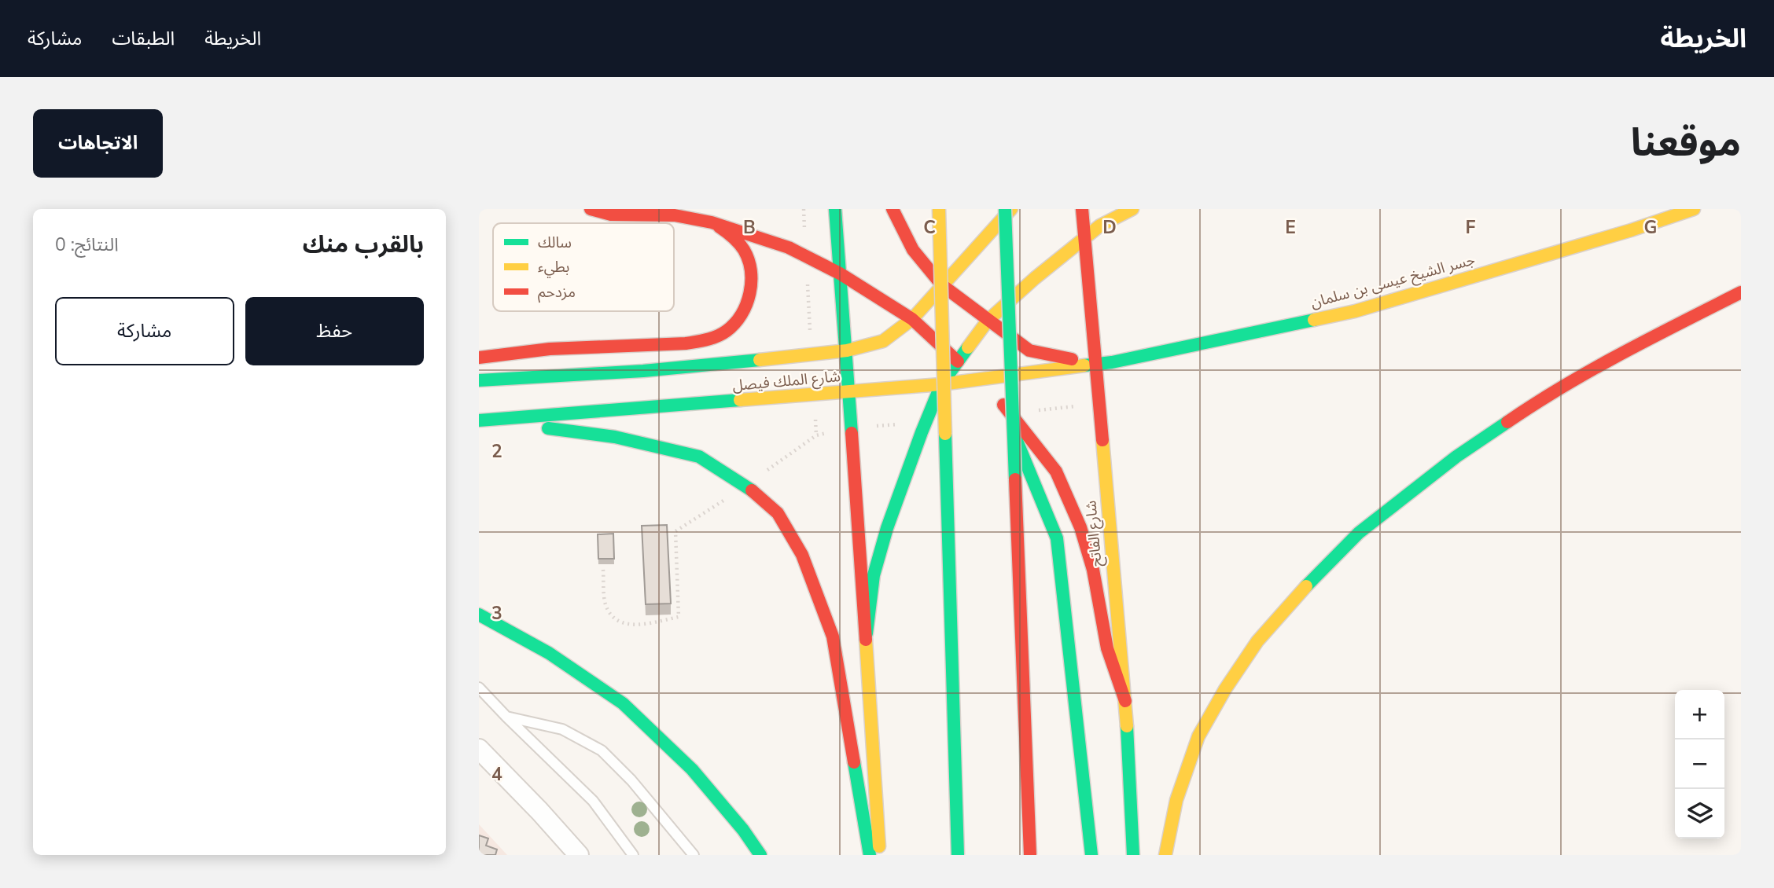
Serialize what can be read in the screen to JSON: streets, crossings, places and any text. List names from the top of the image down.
{
  "streets": {
    "main road": ["جسر الشيخ عيسى بن سلمان", "شارع الملك فيصل", "شارع الفاتح"]
  },
  "crossings": [
    ["جسر الشيخ عيسى بن سلمان", "شارع الملك فيصل"],
    ["جسر الشيخ عيسى بن سلمان", "شارع الفاتح"],
    ["شارع الملك فيصل", "شارع الفاتح"]
  ],
  "legend": ["سالك", "بطيء", "مزدحم"],
  "page": {
    "header": "الخريطة",
    "nav": ["الخريطة", "الطبقات", "مشاركة"],
    "title": "موقعنا",
    "buttons": [
      "الاتجاهات",
      ["حفظ", "مشاركة"]
    ],
    "heading": ["بالقرب منك", "النتائج: 0"],
    "map_buttons": ["+", "−"]
  },
  "grid": {
    "columns": [
      "B",
      "C",
      "D",
      "E",
      "F",
      "G"
    ],
    "rows": ["2", "3", "4"]
  }
}
